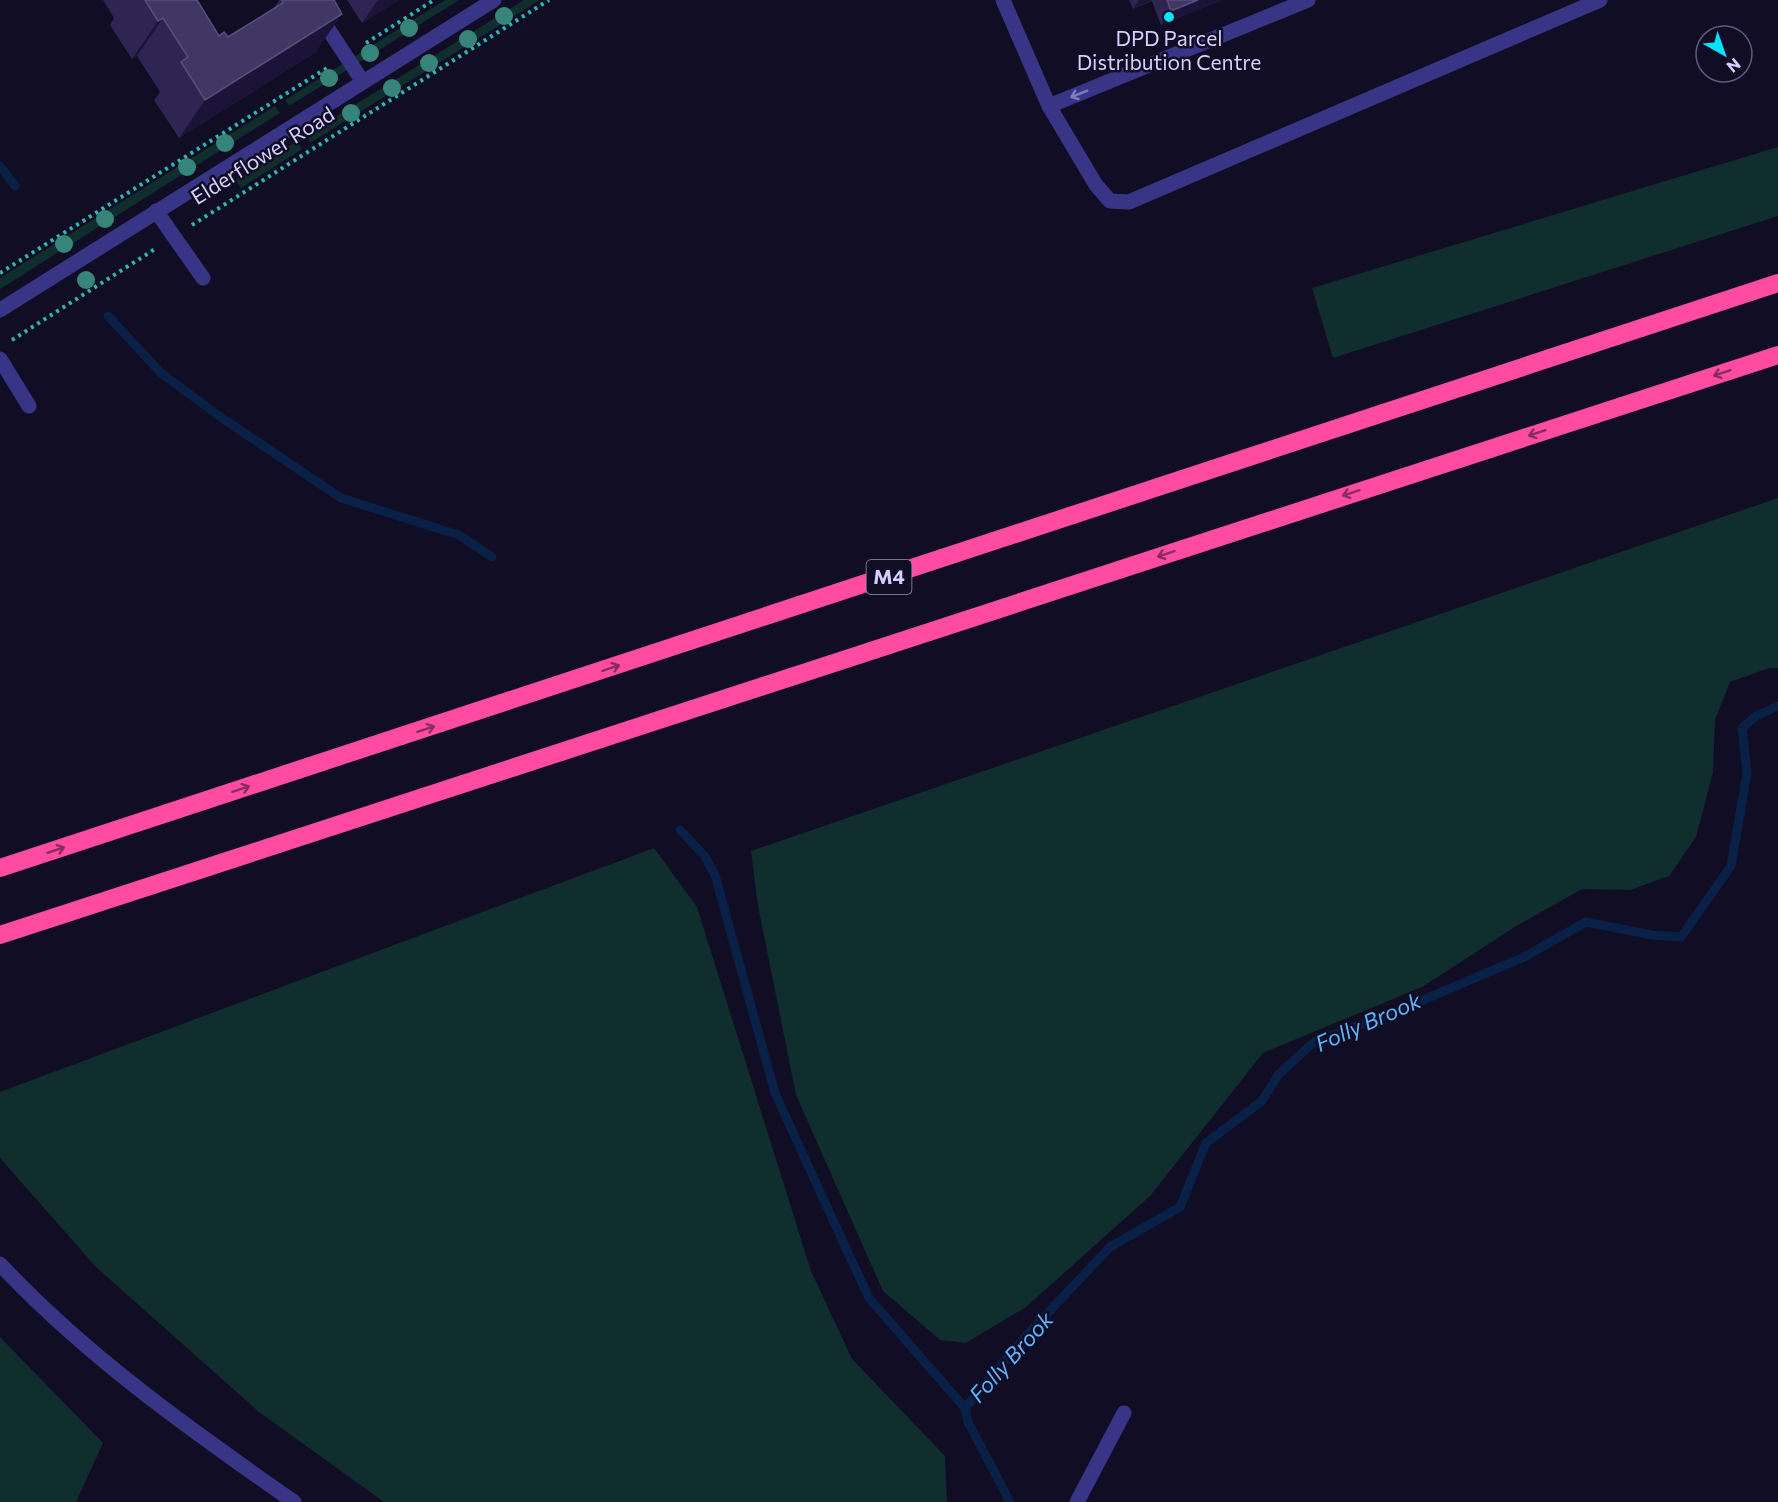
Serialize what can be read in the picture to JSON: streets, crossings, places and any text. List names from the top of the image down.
{
  "streets": {
    "highway": ["M4"],
    "street": ["Elderflower Road"]
  },
  "water": ["Folly Brook"],
  "places": ["DPD Parcel Distribution Centre"],
  "north": "bottom right"
}
